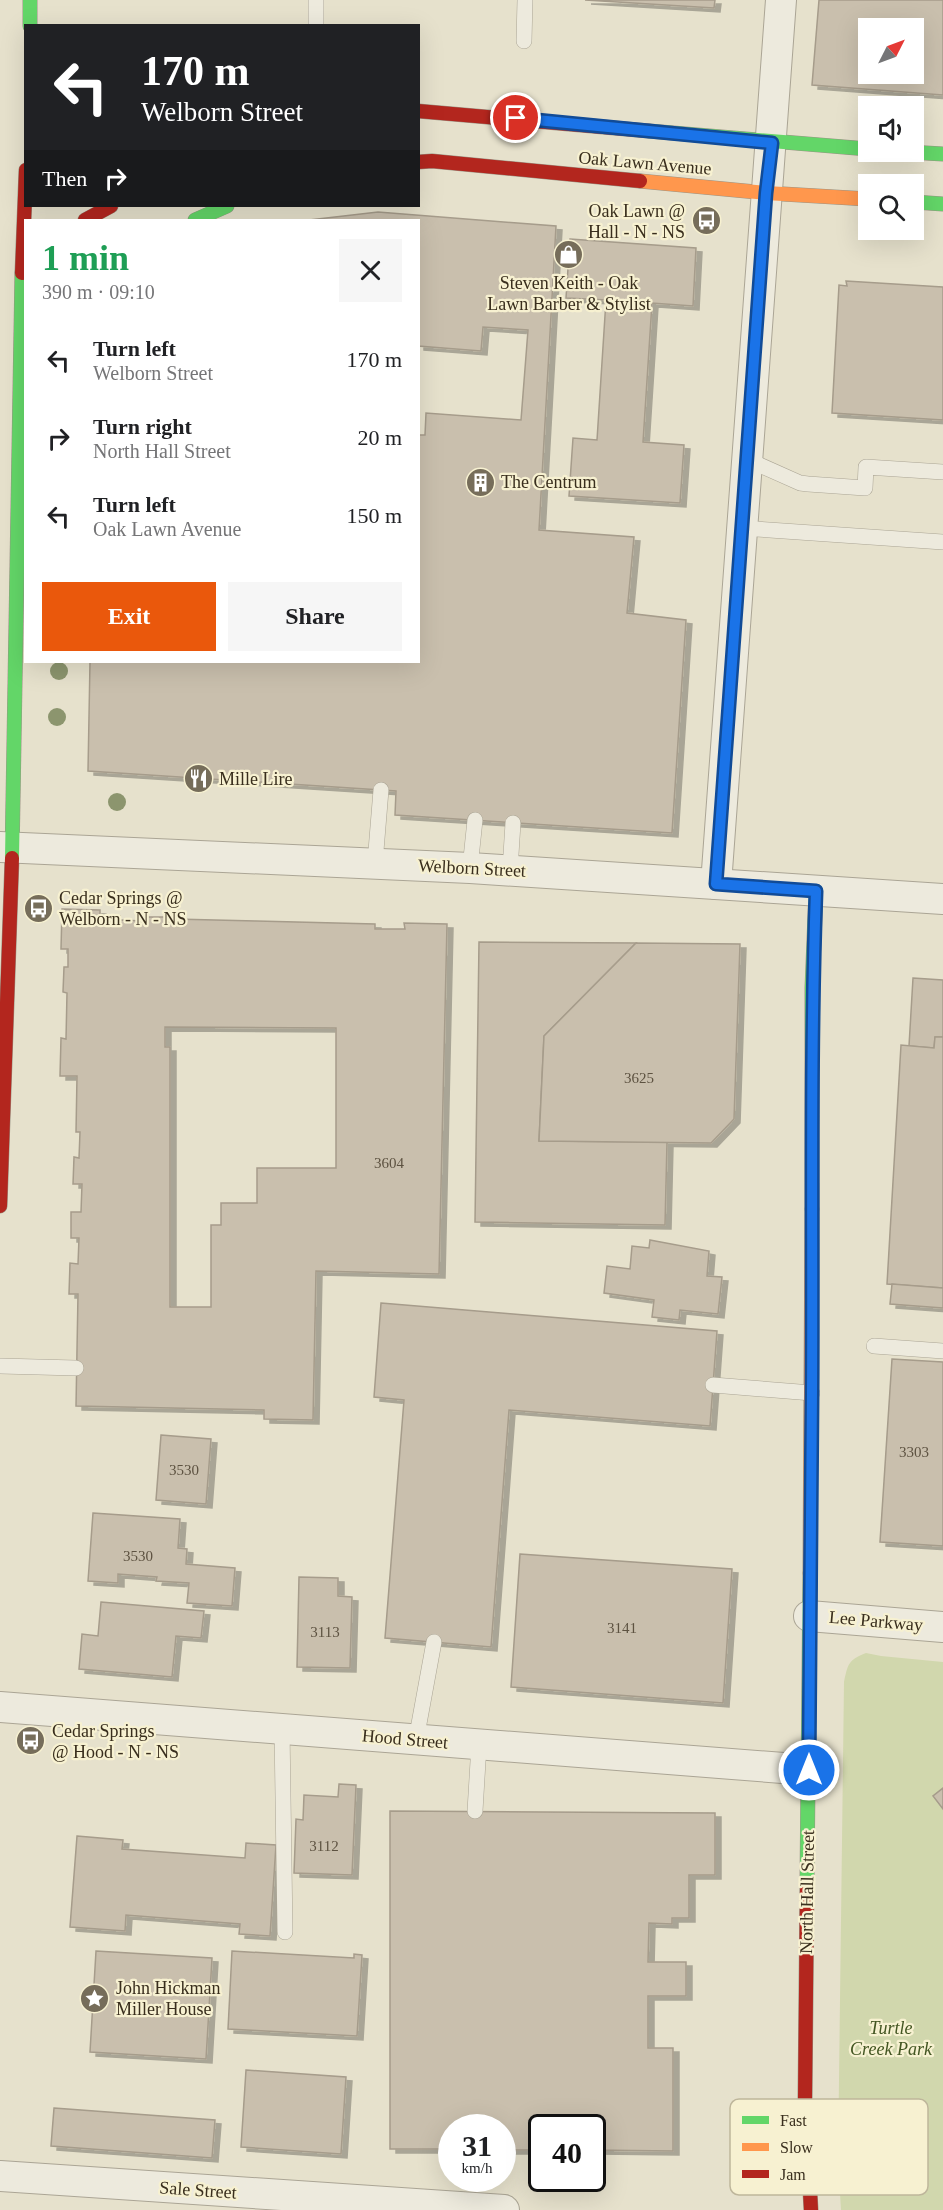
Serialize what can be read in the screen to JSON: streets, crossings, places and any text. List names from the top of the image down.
{
  "streets": {
    "main road": ["Oak Lawn Avenue", "North Hall Street"],
    "street": [
      "Welborn Street",
      "Lee Parkway",
      "Hood Street",
      "Sale Street"
    ]
  },
  "crossings": [
    ["Welborn Street", "North Hall Street"],
    ["Lee Parkway", "North Hall Street"],
    ["Hood Street", "North Hall Street"]
  ],
  "parks": ["Turtle Creek Park"],
  "places": {
    "bus stop": ["Oak Lawn @ Hall - N - NS", "Cedar Springs @ Welborn - N - NS", "Cedar Springs @ Hood - N - NS"],
    "shop": ["Steven Keith - Oak Lawn Barber & Stylist"],
    "building": ["The Centrum"],
    "restaurant": ["Mille Lire"],
    "place": ["John Hickman Miller House"]
  },
  "house_numbers": [
    "3625",
    "3604",
    "3303",
    "3530",
    "3530",
    "3141",
    "3113",
    "3112"
  ],
  "legend": ["Fast", "Slow", "Jam"],
  "north": "top right",
  "page": {
    "turn": ["170 m", "Welborn Street"],
    "then": "Then",
    "heading": ["1 min", "390 m · 09:10"],
    "list": [
      {
        "name": "Turn left",
        "note": "Welborn Street",
        "value": "170 m"
      },
      {
        "name": "Turn right",
        "note": "North Hall Street",
        "value": "20 m"
      },
      {
        "name": "Turn left",
        "note": "Oak Lawn Avenue",
        "value": "150 m"
      }
    ],
    "buttons": ["Exit", "Share"],
    "speed": "31 km/h",
    "limit": "40"
  }
}
